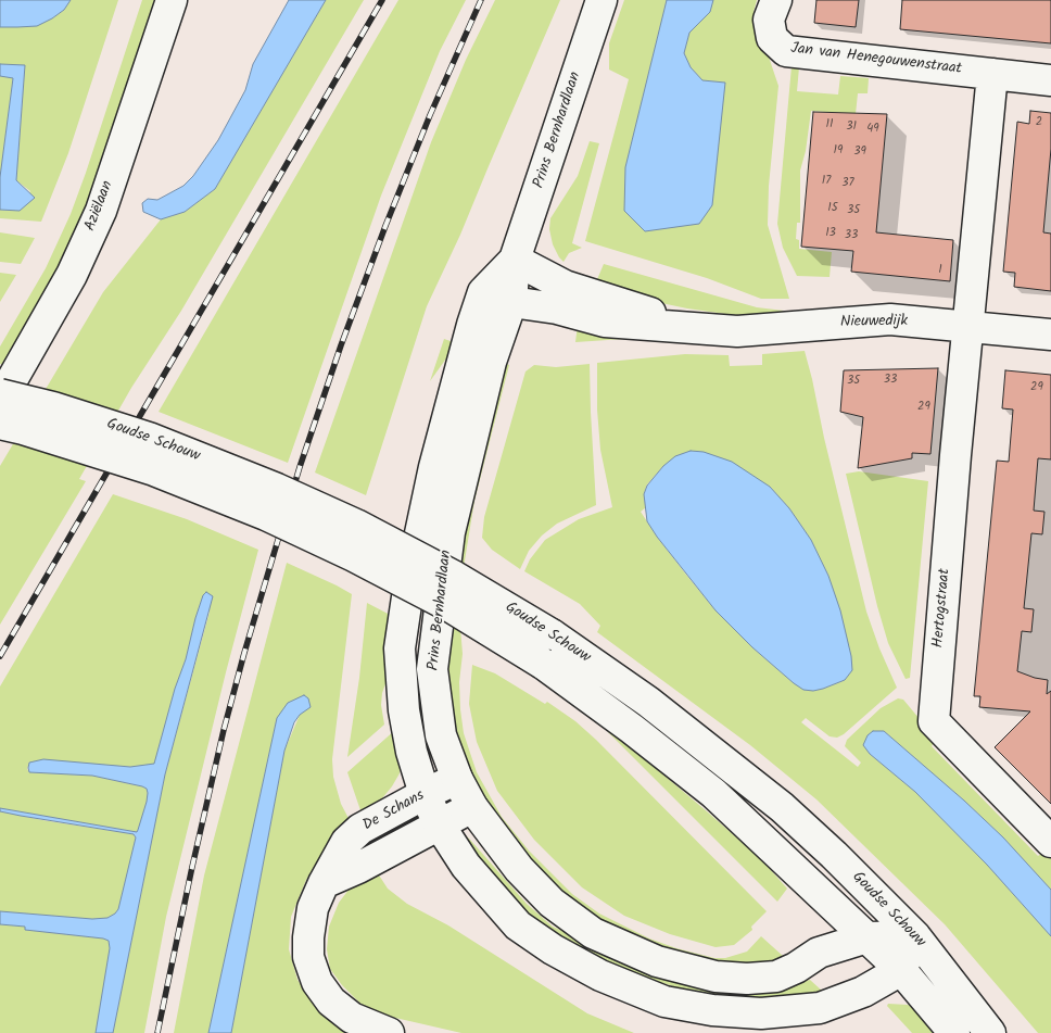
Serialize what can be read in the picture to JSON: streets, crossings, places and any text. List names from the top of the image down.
{
  "streets": {
    "main road": [
      "Jan van Henegouwenstraat",
      "Prins Bernhardlaan",
      "Aziëlaan",
      "Nieuwedijk",
      "Goudse Schouw",
      "Hertogstraat",
      "De Schans"
    ]
  },
  "crossings": [
    ["Prins Bernhardlaan", "Nieuwedijk"],
    ["Prins Bernhardlaan", "Goudse Schouw"],
    ["Prins Bernhardlaan", "De Schans"],
    ["Nieuwedijk", "Hertogstraat"]
  ],
  "house_numbers": [
    "2",
    "11",
    "31",
    "49",
    "19",
    "39",
    "17",
    "37",
    "15",
    "35",
    "13",
    "33",
    "1",
    "33",
    "35",
    "29",
    "29"
  ]
}
